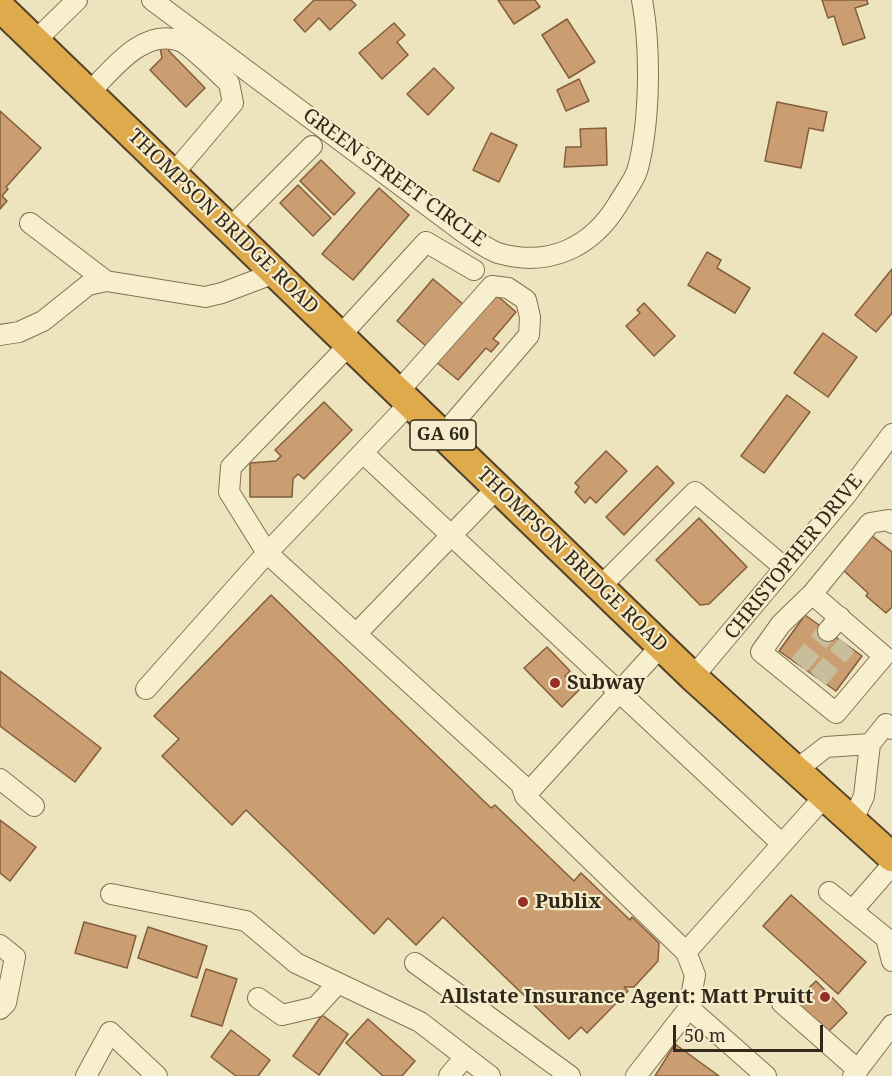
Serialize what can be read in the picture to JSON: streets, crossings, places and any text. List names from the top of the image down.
{
  "streets": {
    "highway": ["THOMPSON BRIDGE ROAD", "GA 60"],
    "street": ["GREEN STREET CIRCLE", "CHRISTOPHER DRIVE"]
  },
  "crossings": [
    ["THOMPSON BRIDGE ROAD", "CHRISTOPHER DRIVE"]
  ],
  "places": ["Subway", "Publix", "Allstate Insurance Agent: Matt Pruitt"],
  "scale_bar": "50 m"
}
